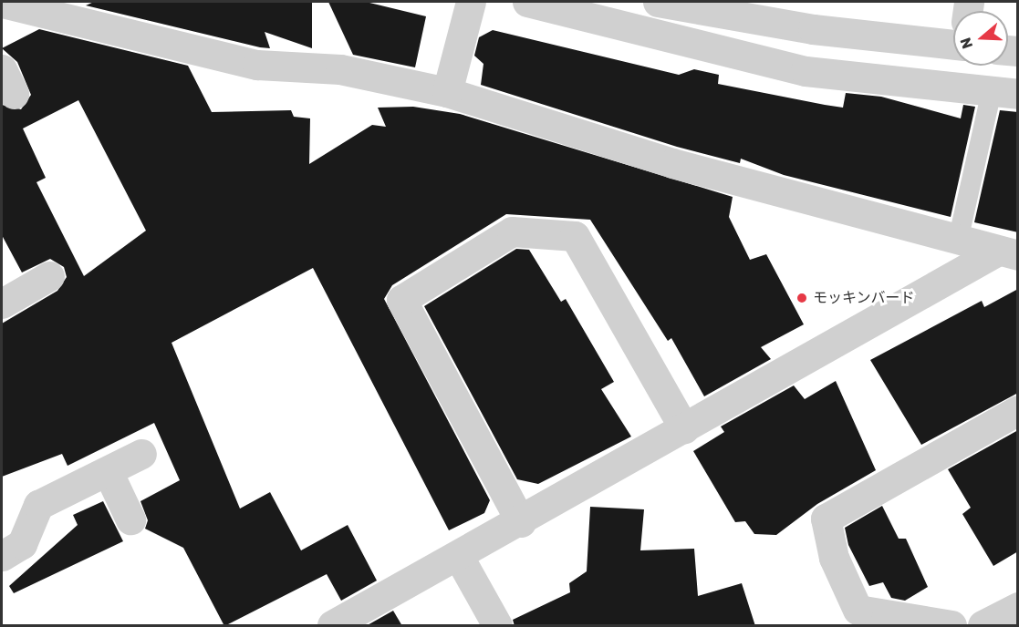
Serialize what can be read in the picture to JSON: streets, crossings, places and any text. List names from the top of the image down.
{
  "places": ["モッキンバード"],
  "north": "left"
}
